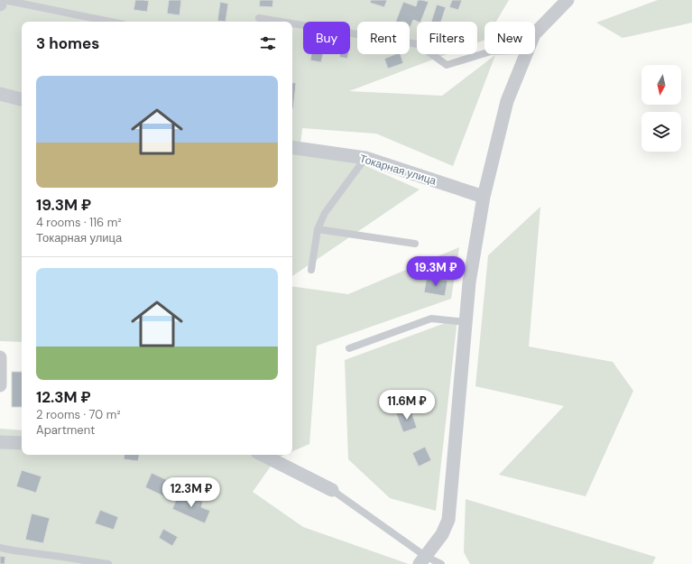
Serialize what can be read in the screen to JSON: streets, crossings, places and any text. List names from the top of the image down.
{
  "streets": {
    "street": ["Токарная улица"]
  },
  "north": "bottom",
  "page": {
    "chip": [
      "Buy",
      "Rent",
      "Filters",
      "New"
    ],
    "heading": "3 homes",
    "list": [
      {
        "name": "19.3M ₽",
        "note": "4 rooms · 116 m² · Токарная улица"
      },
      {
        "name": "12.3M ₽",
        "note": "2 rooms · 70 m² · Apartment"
      }
    ],
    "price": ["19.3M ₽", "11.6M ₽", "12.3M ₽"]
  }
}
